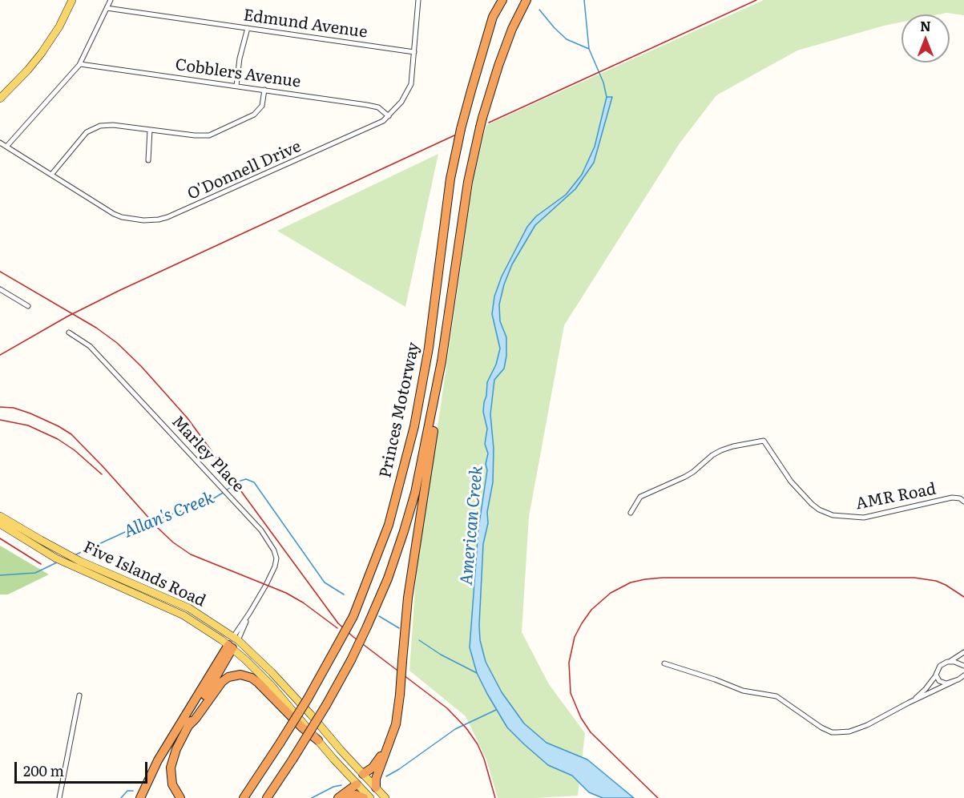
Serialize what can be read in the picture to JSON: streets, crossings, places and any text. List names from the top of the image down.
{
  "streets": {
    "highway": ["Princes Motorway"],
    "main road": ["Five Islands Road"],
    "street": [
      "Edmund Avenue",
      "Cobblers Avenue",
      "O'Donnell Drive",
      "Marley Place",
      "AMR Road"
    ]
  },
  "crossings": [
    ["Edmund Avenue", "O'Donnell Drive"],
    ["Cobblers Avenue", "O'Donnell Drive"],
    ["Marley Place", "Five Islands Road"]
  ],
  "water": ["Allan's Creek", "American Creek"],
  "scale_bar": "200 m",
  "north": "top"
}
